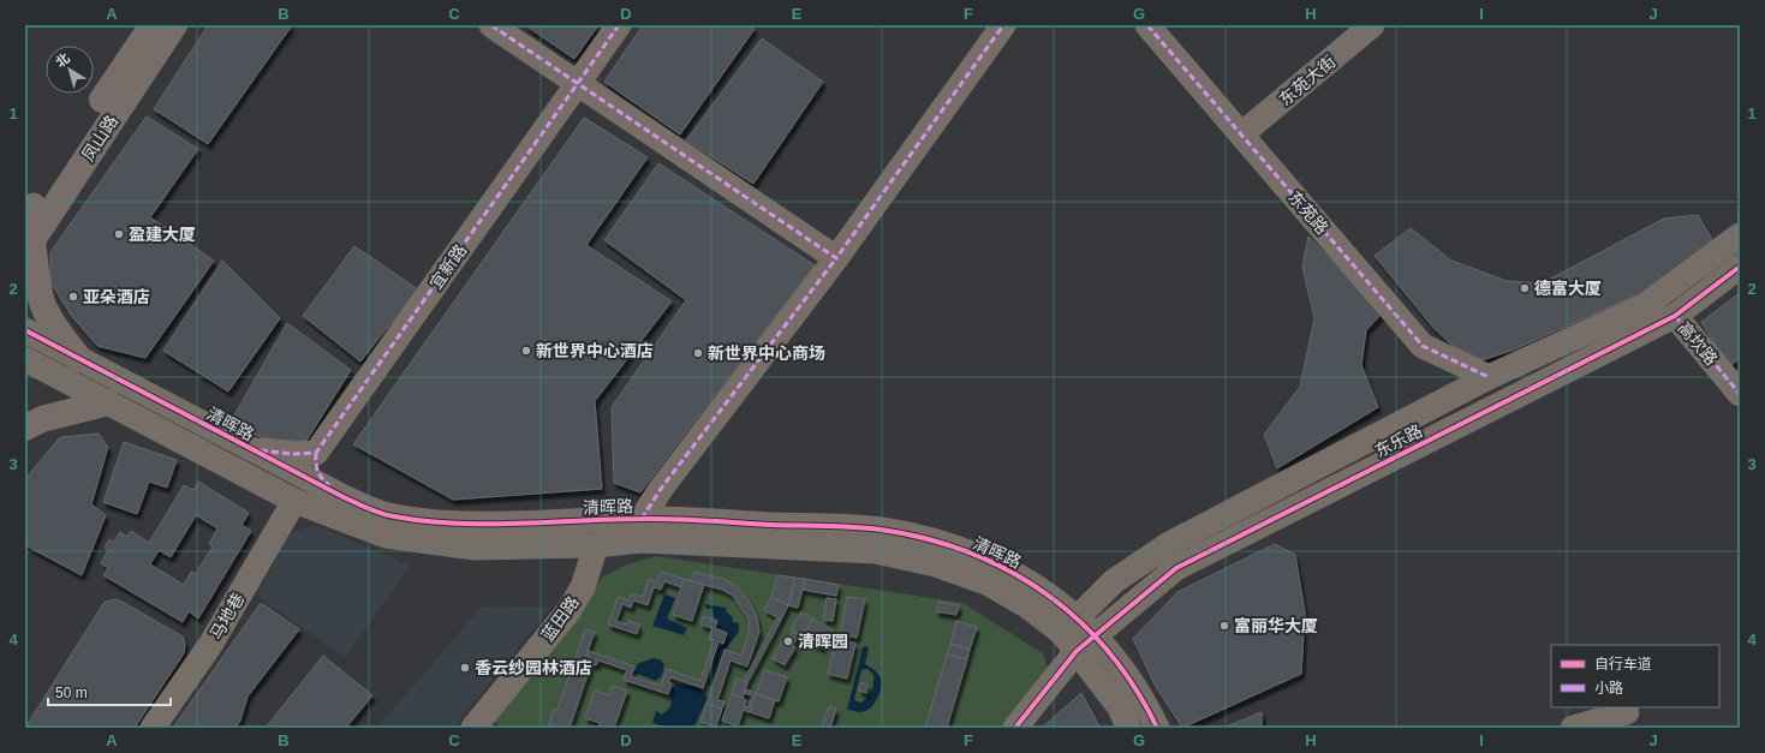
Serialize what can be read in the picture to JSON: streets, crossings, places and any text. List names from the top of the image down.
{
  "streets": {
    "main road": ["凤山路"],
    "street": [
      "东苑大街",
      "东苑路",
      "宜新路",
      "高坎路",
      "清晖路",
      "东乐路",
      "马地巷",
      "蓝田路"
    ]
  },
  "crossings": [
    ["东苑大街", "东苑路"],
    ["东苑路", "东乐路"],
    ["高坎路", "东乐路"],
    ["清晖路", "东乐路"],
    ["清晖路", "马地巷"],
    ["清晖路", "蓝田路"]
  ],
  "places": [
    "盈建大厦",
    "德富大厦",
    "亚朵酒店",
    "新世界中心酒店",
    "新世界中心商场",
    "富丽华大厦",
    "清晖园",
    "香云纱园林酒店"
  ],
  "legend": ["自行车道", "小路"],
  "scale_bar": "50 m",
  "north": "top left",
  "grid": {
    "columns": [
      "A",
      "B",
      "C",
      "D",
      "E",
      "F",
      "G",
      "H",
      "I",
      "J"
    ],
    "rows": [
      "1",
      "2",
      "3",
      "4"
    ]
  }
}
